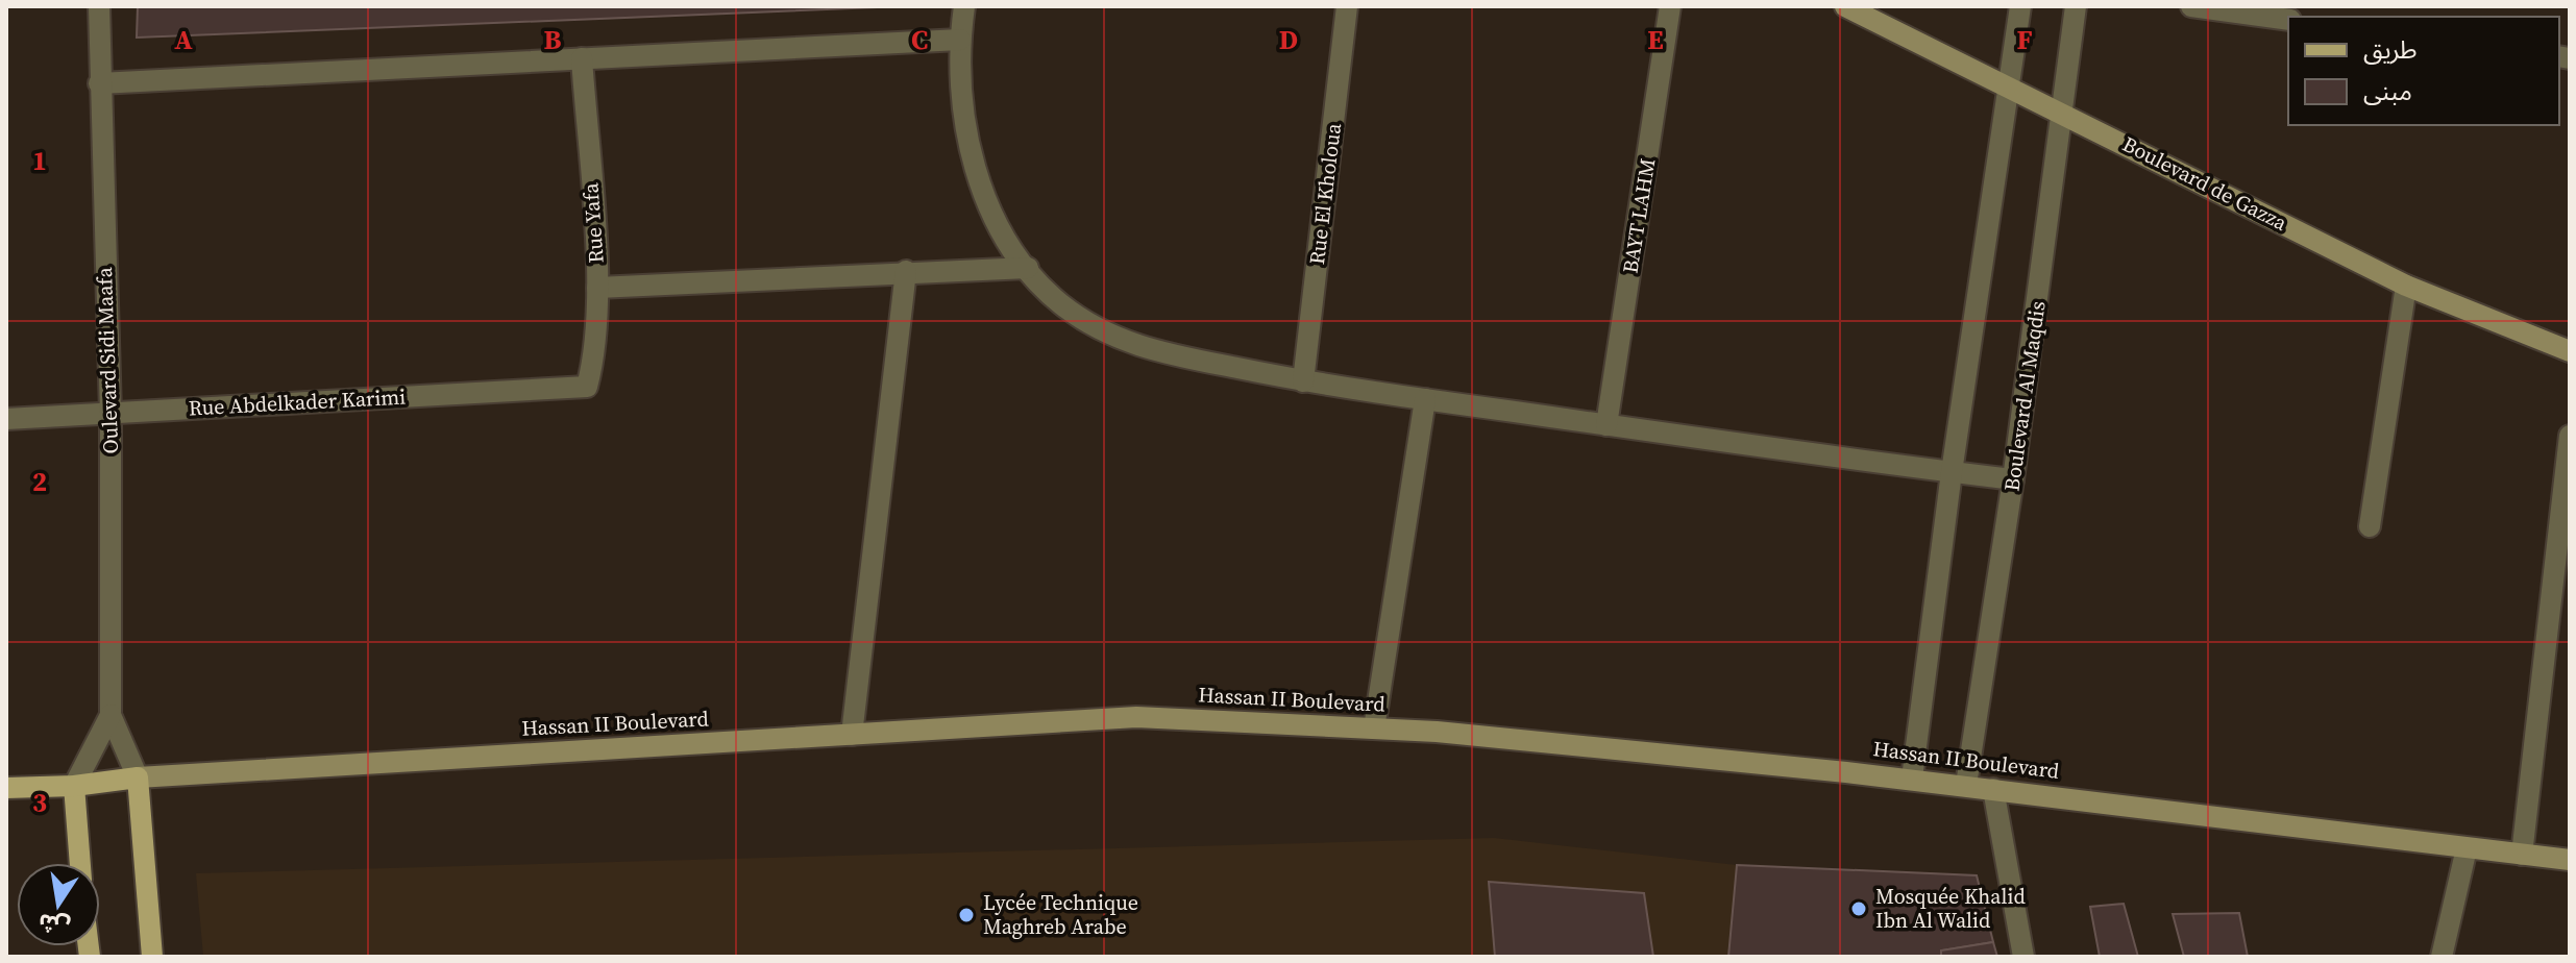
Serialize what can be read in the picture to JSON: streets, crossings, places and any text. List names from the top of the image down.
{
  "streets": {
    "main road": ["Boulevard de Gazza", "Hassan II Boulevard"],
    "street": [
      "Rue El Kholoua",
      "BAYT LAHM",
      "Rue Yafa",
      "Oulevard Sidi Maafa",
      "Boulevard Al Maqdis",
      "Rue Abdelkader Karimi"
    ]
  },
  "crossings": [
    ["Boulevard de Gazza", "Boulevard Al Maqdis"],
    ["Rue Yafa", "Rue Abdelkader Karimi"],
    ["Oulevard Sidi Maafa", "Rue Abdelkader Karimi"],
    ["Boulevard Al Maqdis", "Hassan II Boulevard"]
  ],
  "places": ["Mosquée Khalid Ibn Al Walid", "Lycée Technique Maghreb Arabe"],
  "legend": ["طريق", "مبنى"],
  "north": "bottom",
  "grid": {
    "columns": [
      "A",
      "B",
      "C",
      "D",
      "E",
      "F"
    ],
    "rows": ["1", "2", "3"]
  }
}
